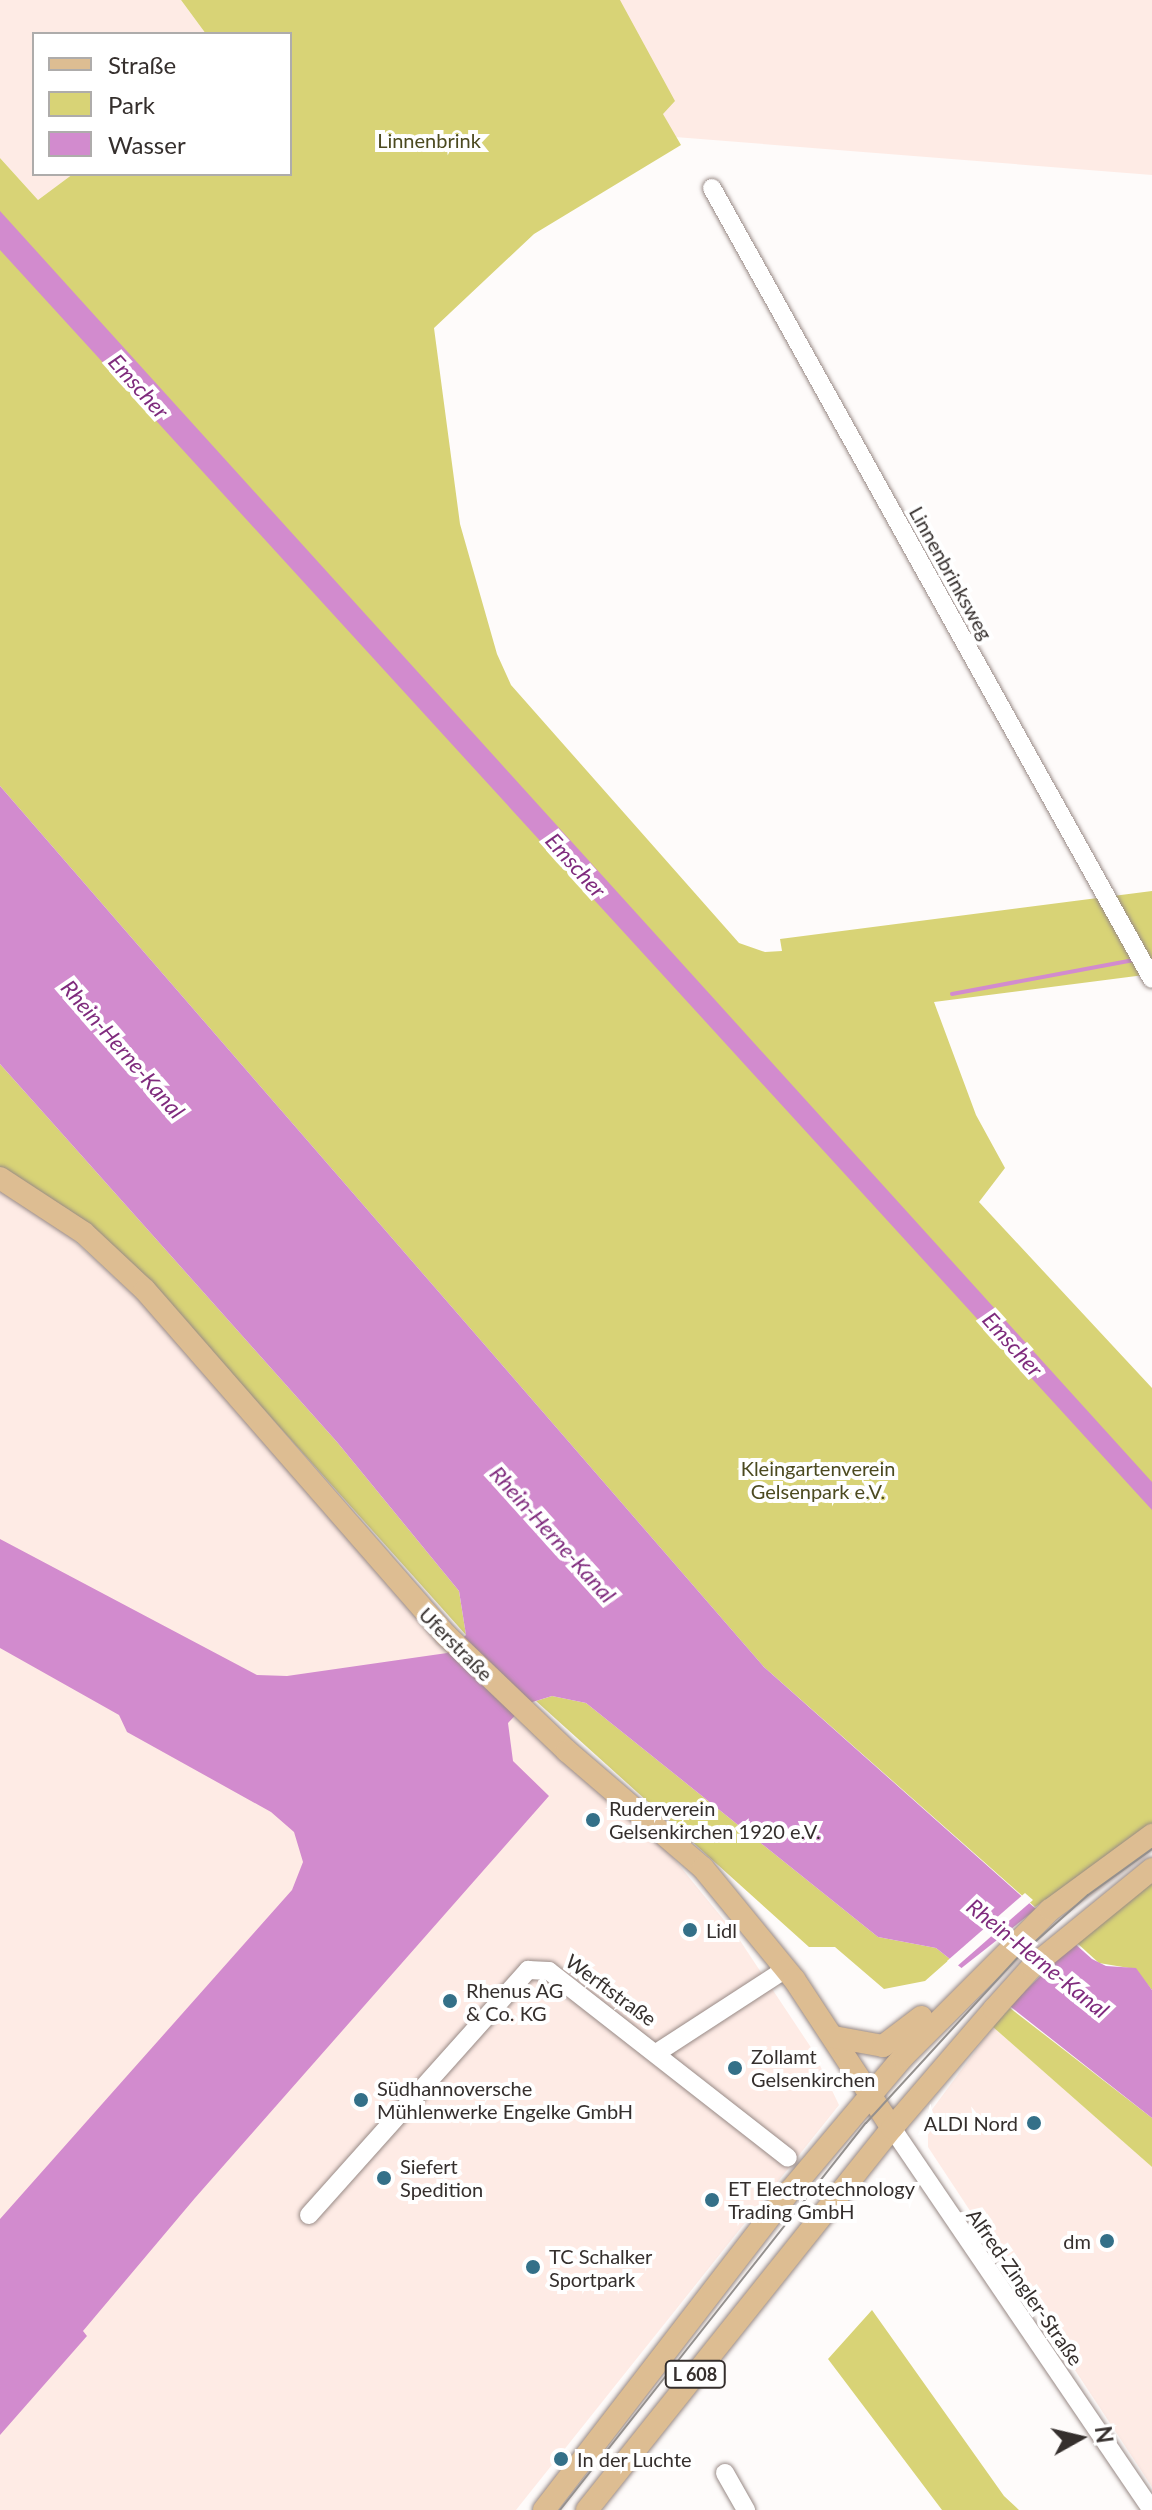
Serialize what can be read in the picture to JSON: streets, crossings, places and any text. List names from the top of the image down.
{
  "streets": {
    "main road": ["Uferstraße", "L 608"],
    "street": ["Linnenbrinksweg", "Werftstraße", "Alfred-Zingler-Straße"]
  },
  "crossings": [
    ["Uferstraße", "Werftstraße"],
    ["Uferstraße", "Alfred-Zingler-Straße"],
    ["Uferstraße", "L 608"],
    ["Alfred-Zingler-Straße", "L 608"]
  ],
  "water": ["Emscher", "Rhein-Herne-Kanal"],
  "parks": ["Linnenbrink", "Kleingartenverein Gelsenpark e.V."],
  "places": [
    "Ruderverein Gelsenkirchen 1920 e.V.",
    "Lidl",
    "Rhenus AG & Co. KG",
    "Zollamt Gelsenkirchen",
    "Südhannoversche Mühlenwerke Engelke GmbH",
    "ALDI Nord",
    "Siefert Spedition",
    "ET Electrotechnology Trading GmbH",
    "dm",
    "TC Schalker Sportpark",
    "In der Luchte"
  ],
  "legend": ["Straße", "Park", "Wasser"],
  "north": "right"
}
